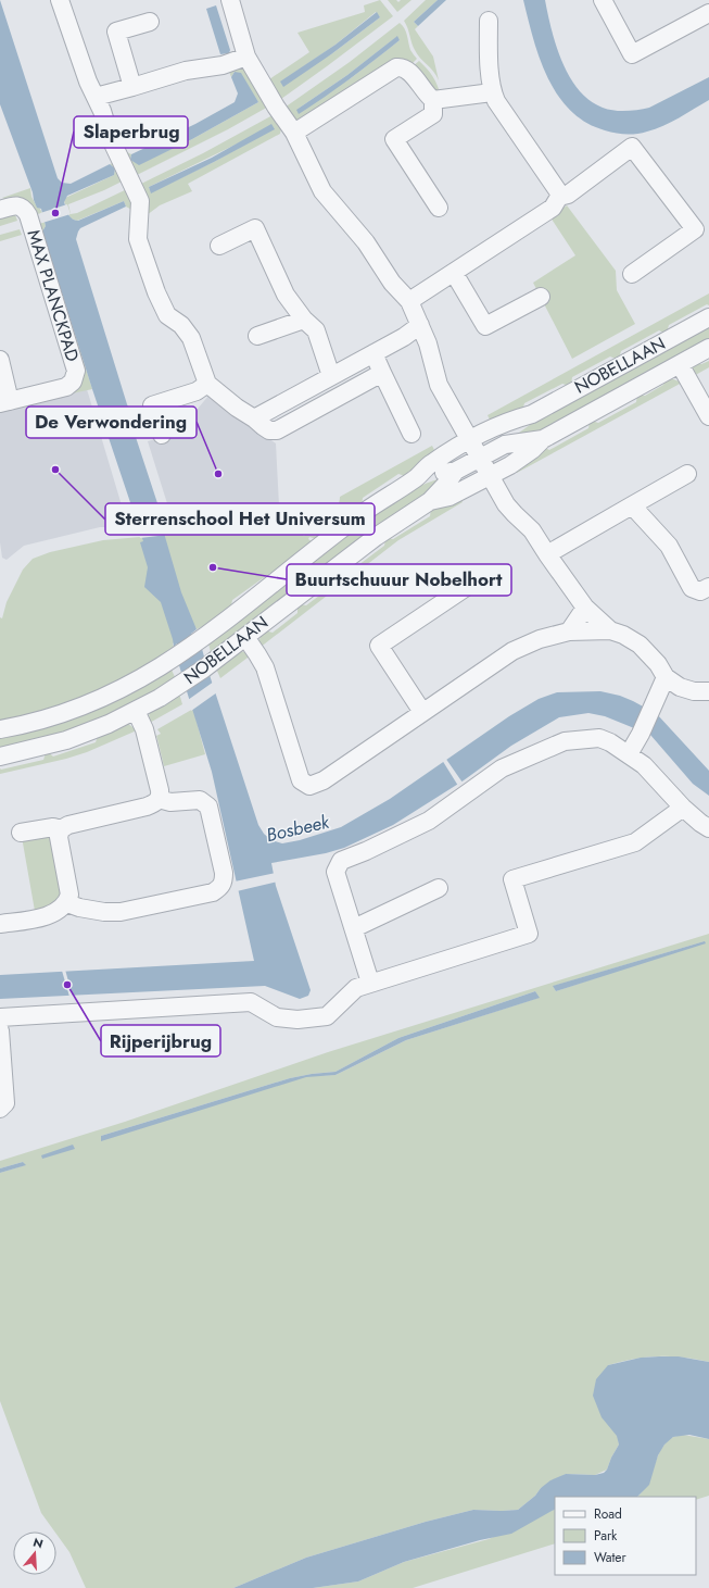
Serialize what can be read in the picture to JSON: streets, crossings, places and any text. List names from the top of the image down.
{
  "streets": {
    "street": ["MAX PLANCKPAD", "NOBELLAAN"]
  },
  "water": ["Bosbeek"],
  "places": [
    "Slaperbrug",
    "Sterrenschool Het Universum",
    "De Verwondering",
    "Buurtschuuur Nobelhort",
    "Rijperijbrug"
  ],
  "legend": ["Road", "Park", "Water"],
  "north": "top"
}
